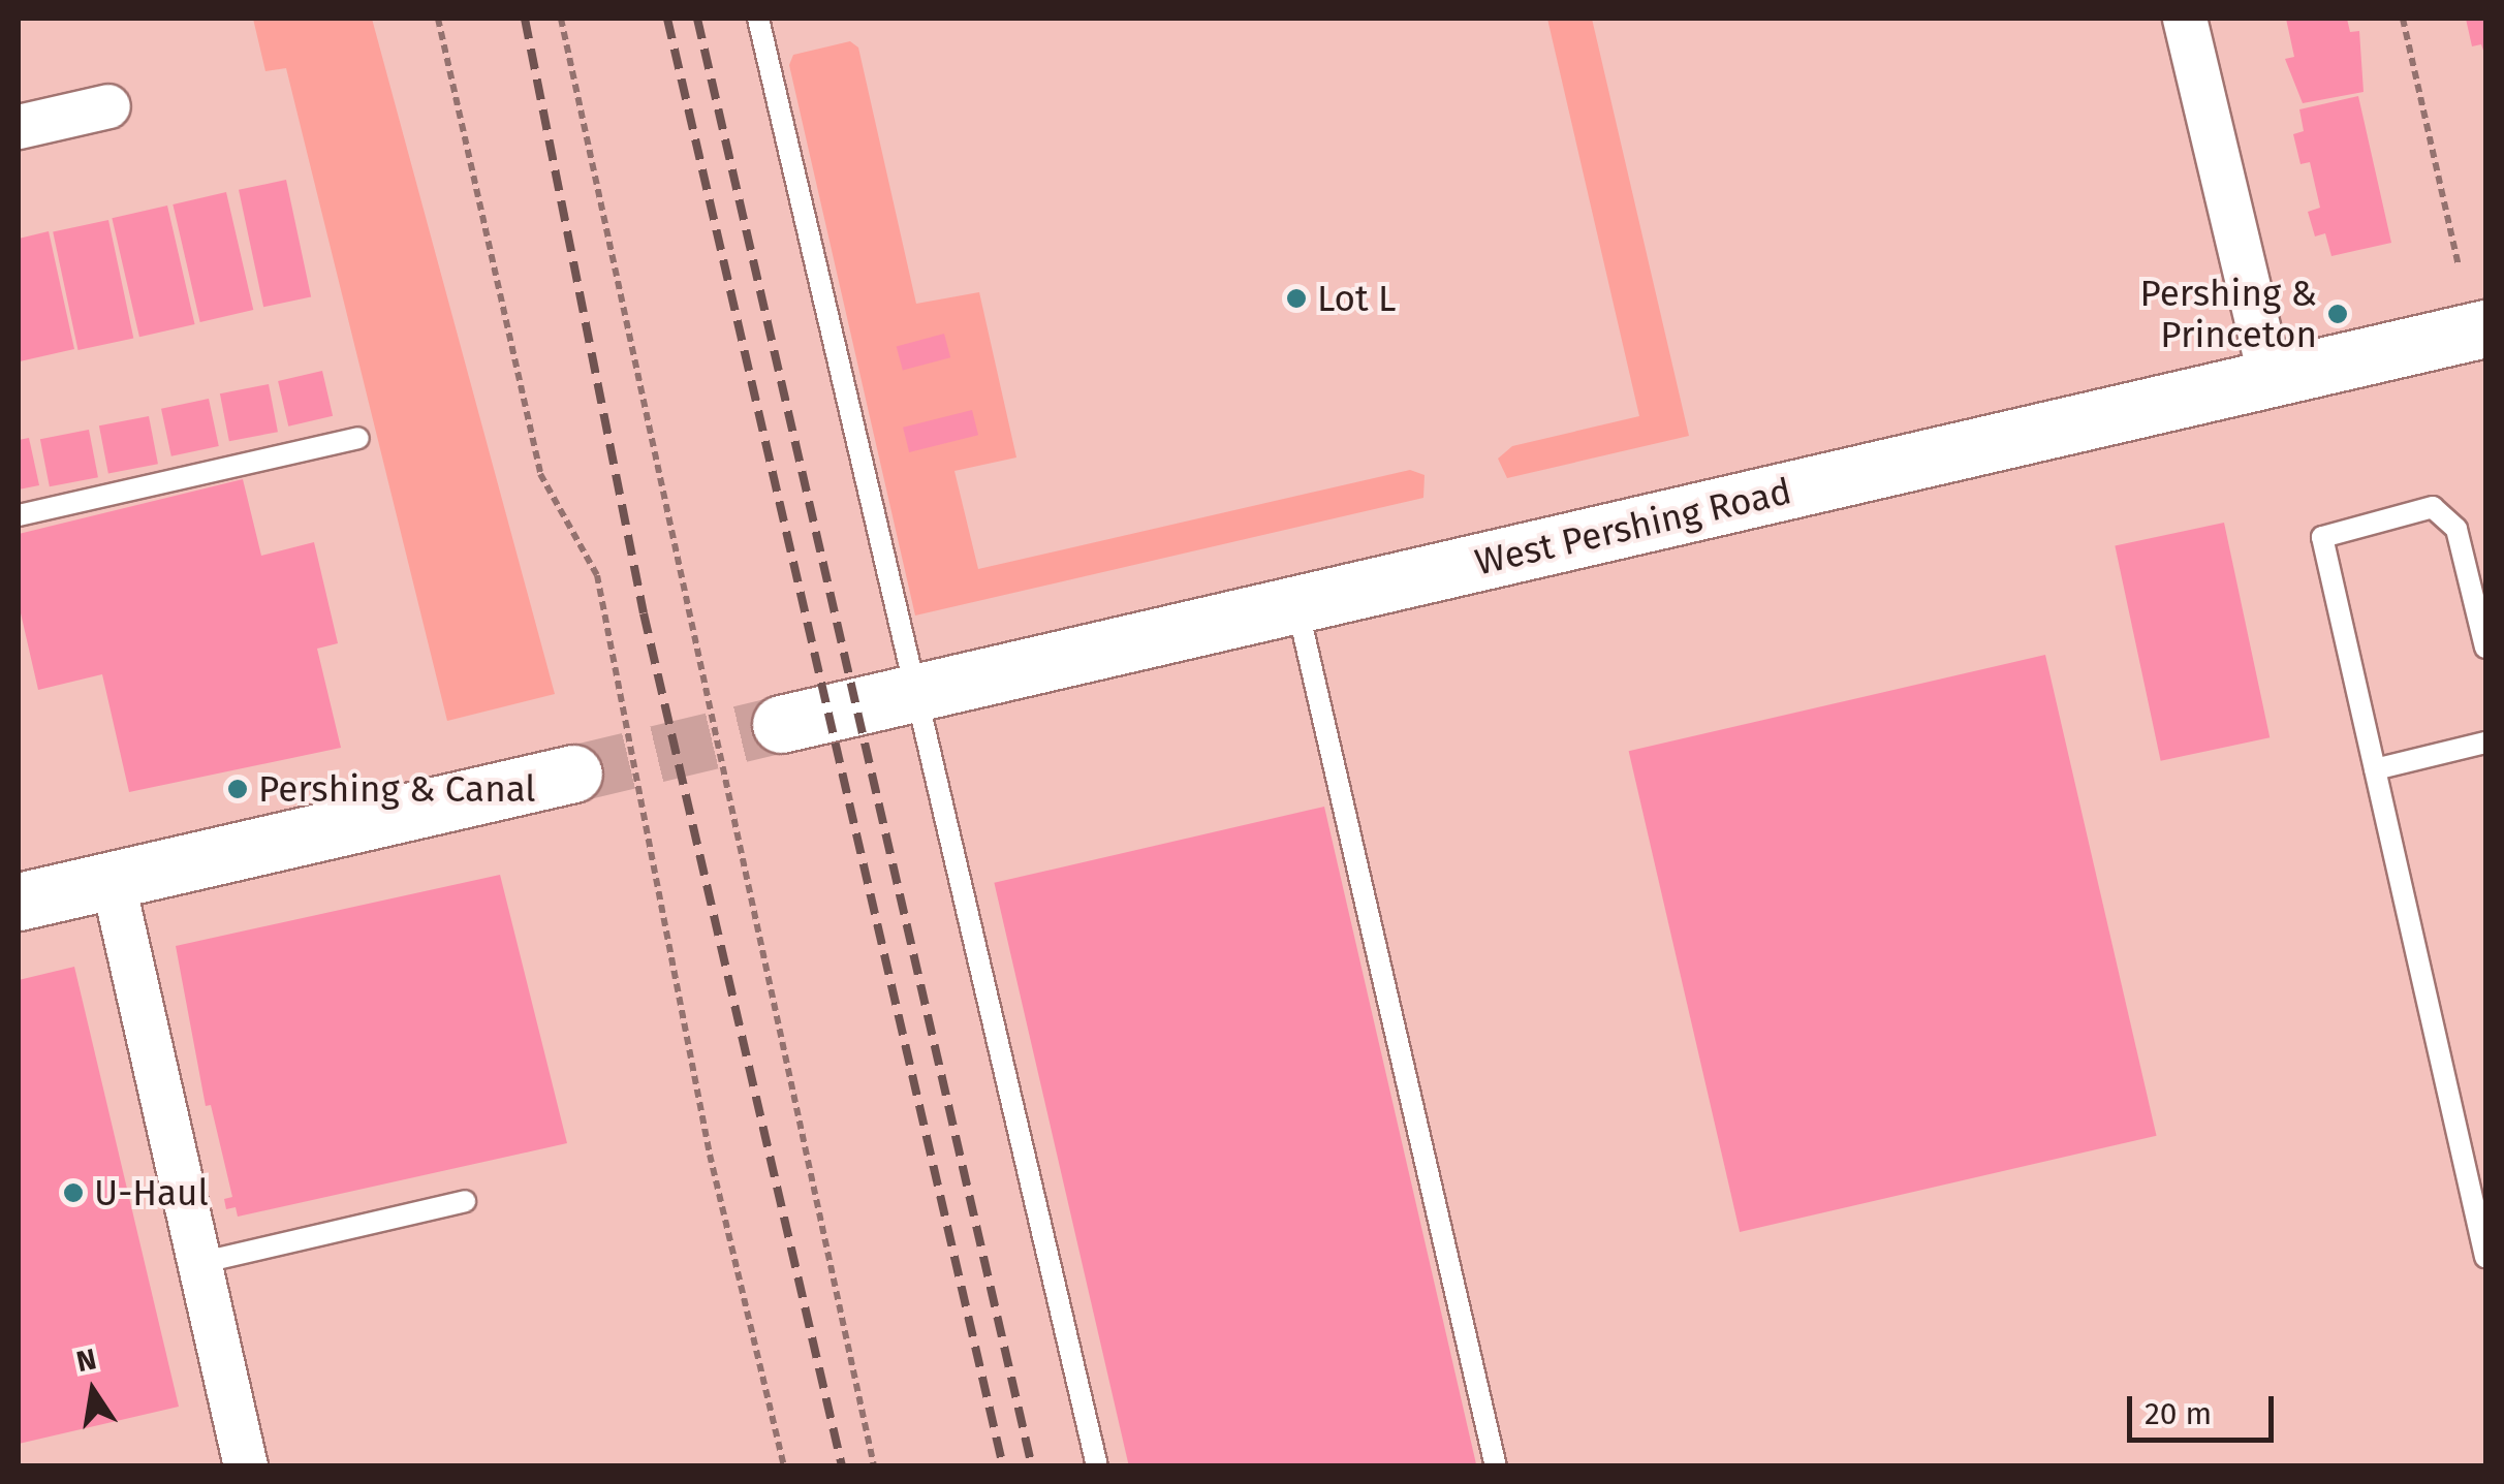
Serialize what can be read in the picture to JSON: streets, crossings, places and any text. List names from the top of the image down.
{
  "streets": {
    "main road": ["West Pershing Road"]
  },
  "places": [
    "Lot L",
    "Pershing & Princeton",
    "Pershing & Canal",
    "U-Haul"
  ],
  "scale_bar": "20 m",
  "north": "top"
}
